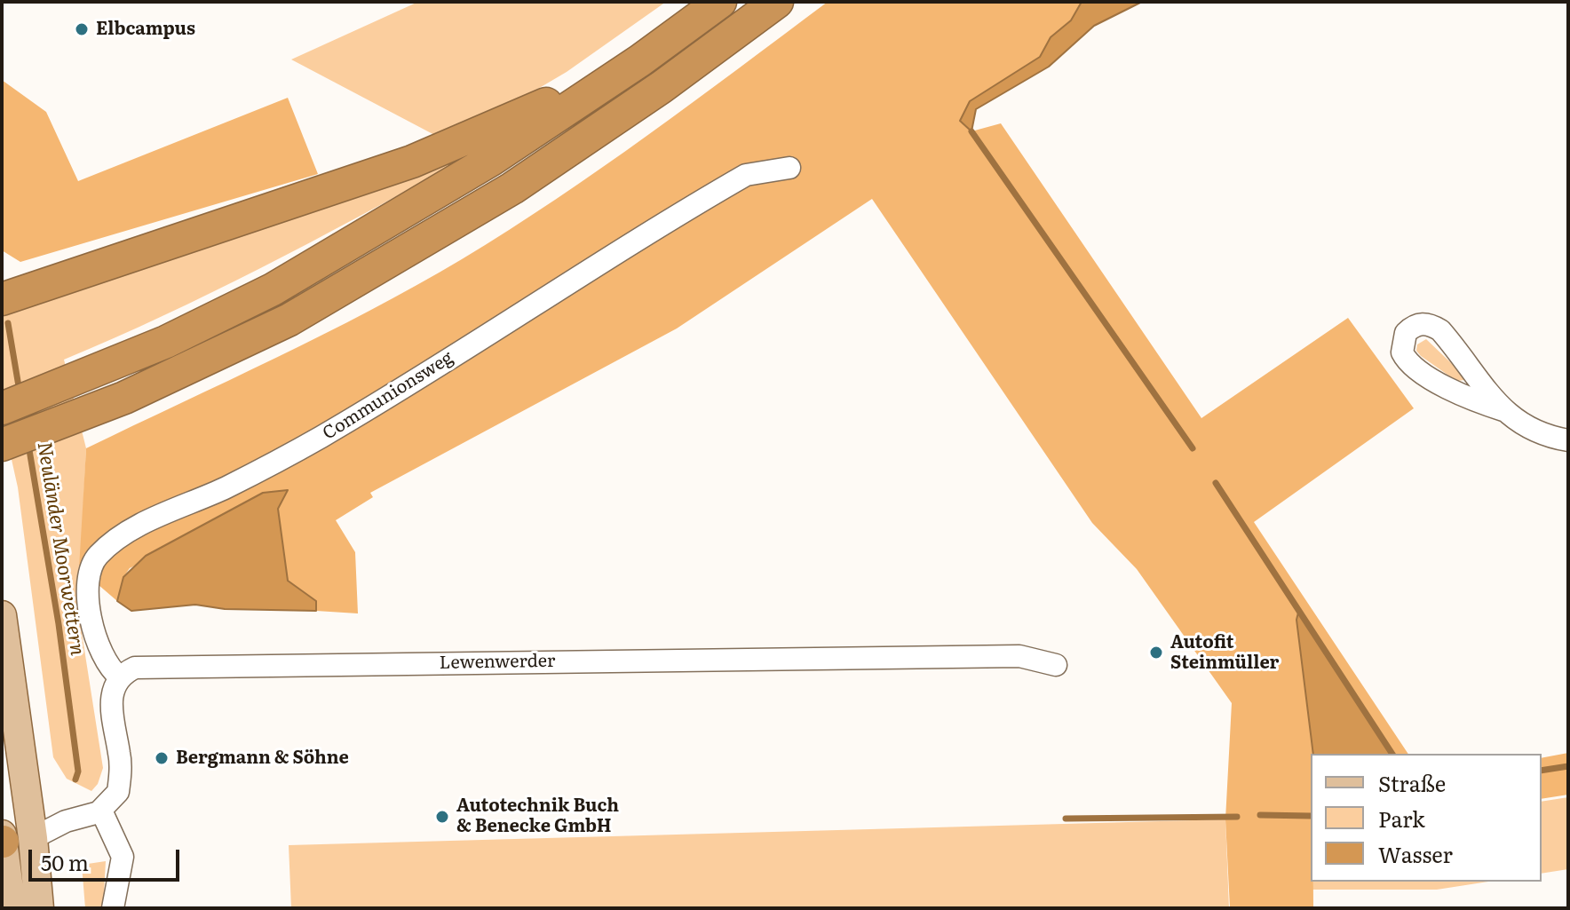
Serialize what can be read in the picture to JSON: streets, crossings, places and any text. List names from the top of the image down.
{
  "streets": {
    "street": ["Communionsweg", "Lewenwerder"]
  },
  "crossings": [
    ["Communionsweg", "Lewenwerder"]
  ],
  "water": ["Neuländer Moorwettern"],
  "places": [
    "Elbcampus",
    "Autofit Steinmüller",
    "Bergmann & Söhne",
    "Autotechnik Buch & Benecke GmbH"
  ],
  "legend": ["Straße", "Park", "Wasser"],
  "scale_bar": "50 m"
}
